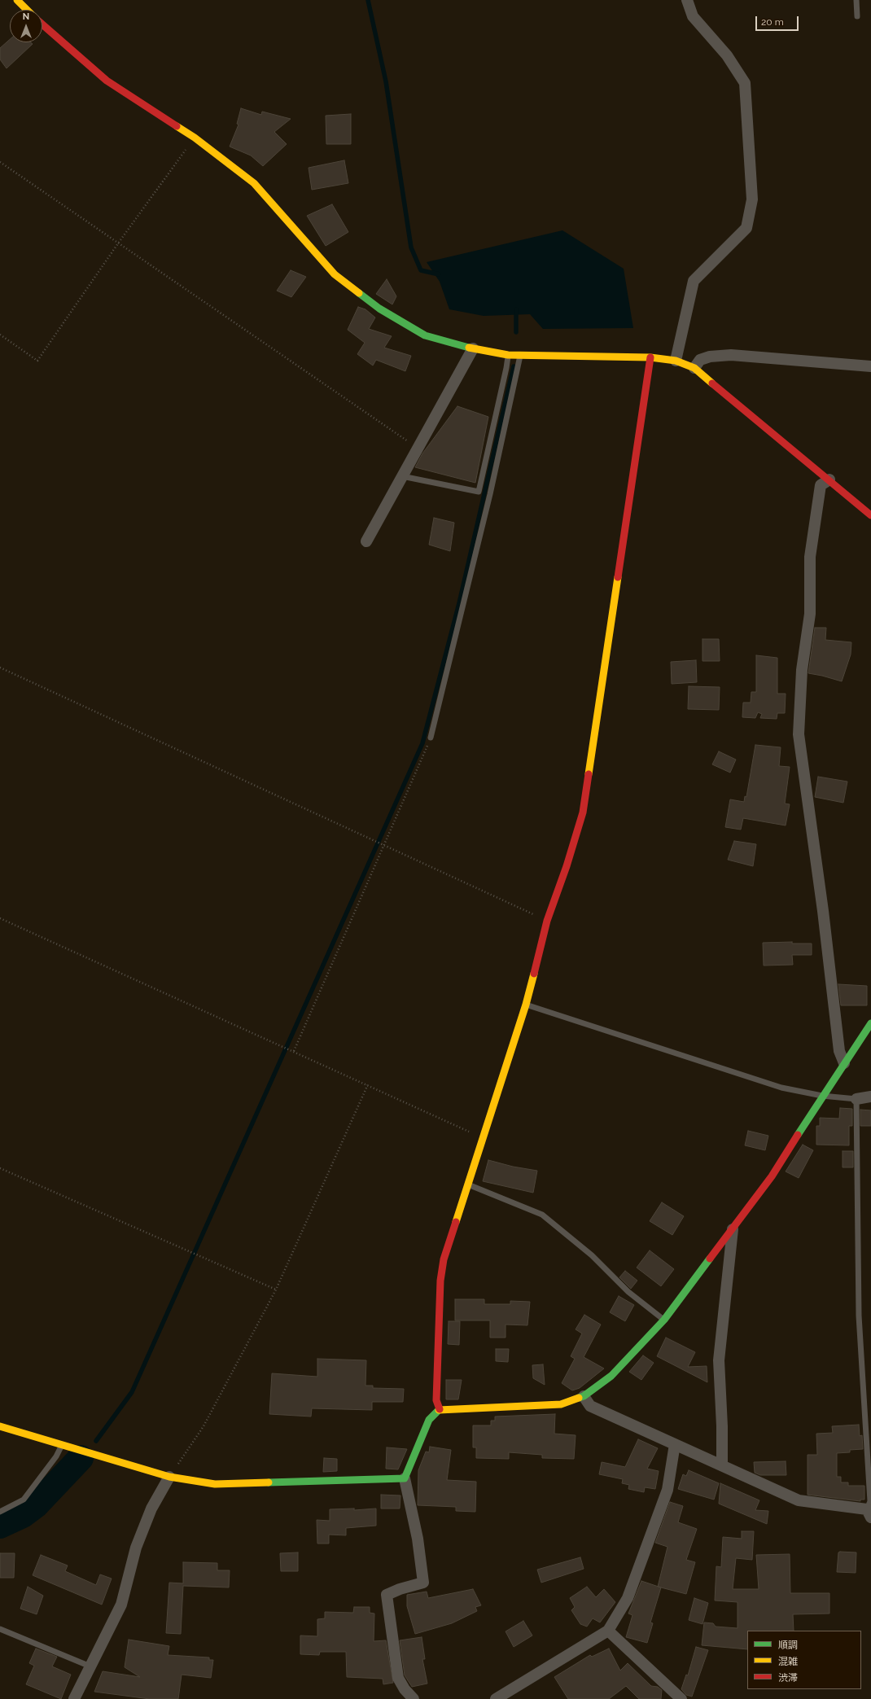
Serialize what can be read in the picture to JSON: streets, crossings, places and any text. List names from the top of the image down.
{
  "legend": ["順調", "混雑", "渋滞"],
  "scale_bar": "20 m",
  "north": "top"
}
